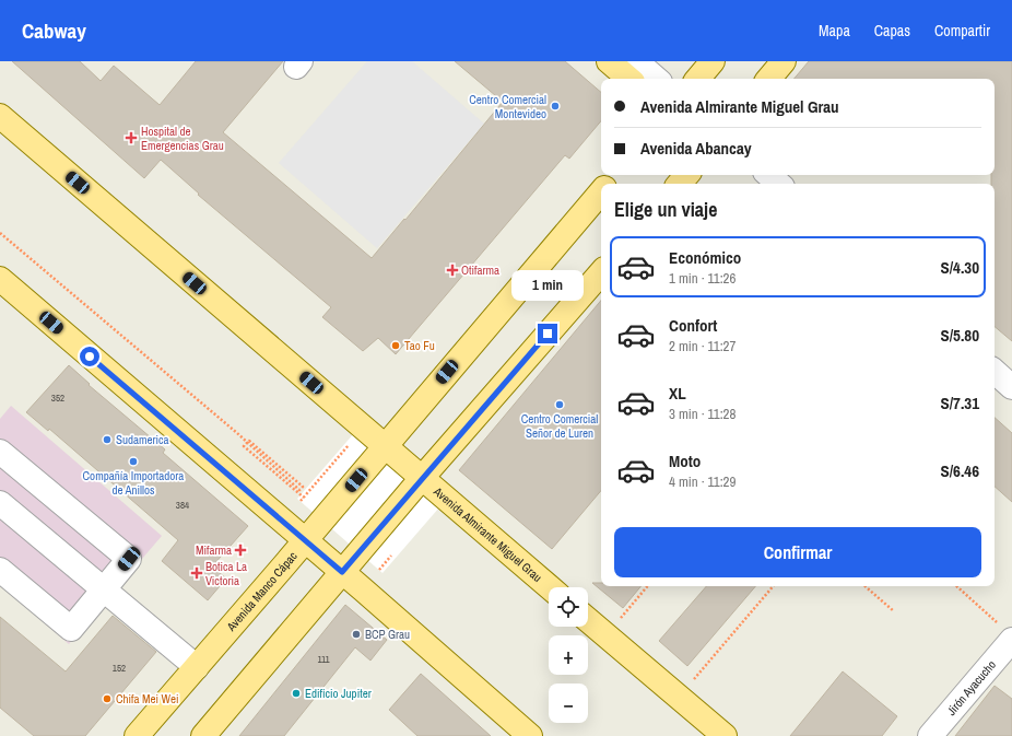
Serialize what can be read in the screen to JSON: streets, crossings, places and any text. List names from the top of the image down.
{
  "streets": {
    "main road": ["Avenida Almirante Miguel Grau", "Avenida Manco Cápac"],
    "street": ["Jirón Ayacucho"]
  },
  "crossings": [
    ["Avenida Almirante Miguel Grau", "Avenida Manco Cápac"]
  ],
  "places": {
    "other": [
      "Centro Comercial Montevideo",
      "Tao Fu",
      "Centro Comercial Señor de Luren",
      "Sudamerica",
      "Compañía Importadora de Anillos",
      "BCP Grau",
      "Edificio Jupiter",
      "Chifa Mei Wei"
    ],
    "health": [
      "Hospital de Emergencias Grau",
      "Otifarma",
      "Mifarma",
      "Botica La Victoria"
    ]
  },
  "house_numbers": [
    "352",
    "384",
    "111",
    "152"
  ],
  "page": {
    "header": "Cabway",
    "nav": ["Mapa", "Capas", "Compartir"],
    "banner": ["Avenida Almirante Miguel Grau", "Avenida Abancay"],
    "heading": "Elige un viaje",
    "list": [
      {
        "name": "Económico",
        "note": "1 min · 11:26",
        "value": "S/4.30"
      },
      {
        "name": "Confort",
        "note": "2 min · 11:27",
        "value": "S/5.80"
      },
      {
        "name": "XL",
        "note": "3 min · 11:28",
        "value": "S/7.31"
      },
      {
        "name": "Moto",
        "note": "4 min · 11:29",
        "value": "S/6.46"
      }
    ],
    "bubble": "1 min",
    "buttons": "Confirmar",
    "map_buttons": ["+", "−"]
  }
}
